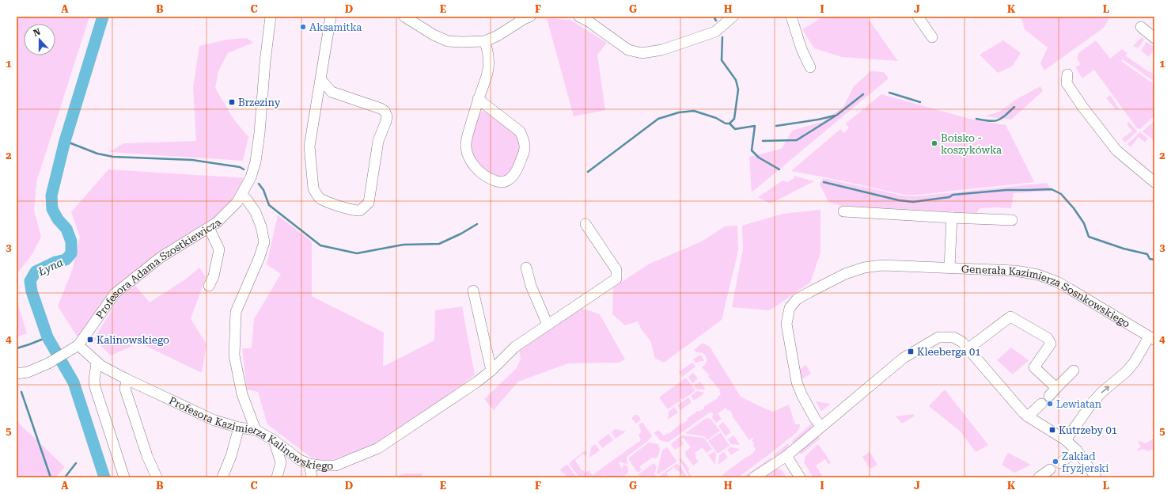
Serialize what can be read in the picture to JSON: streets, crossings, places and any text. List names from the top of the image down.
{
  "streets": {
    "street": ["Profesora Adama Szostkiewicza", "Generała Kazimierza Sosnkowskiego", "Profesora Kazimierza Kalinowskiego"]
  },
  "crossings": [
    ["Profesora Adama Szostkiewicza", "Profesora Kazimierza Kalinowskiego"]
  ],
  "water": ["Łyna"],
  "places": {
    "other": [
      "Aksamitka",
      "Boisko - koszykówka",
      "Lewiatan",
      "Zakład fryzjerski"
    ],
    "transit": [
      "Brzeziny",
      "Kalinowskiego",
      "Kleeberga 01",
      "Kutrzeby 01"
    ]
  },
  "north": "top",
  "grid": {
    "columns": [
      "A",
      "B",
      "C",
      "D",
      "E",
      "F",
      "G",
      "H",
      "I",
      "J",
      "K",
      "L"
    ],
    "rows": [
      "1",
      "2",
      "3",
      "4",
      "5"
    ]
  }
}
